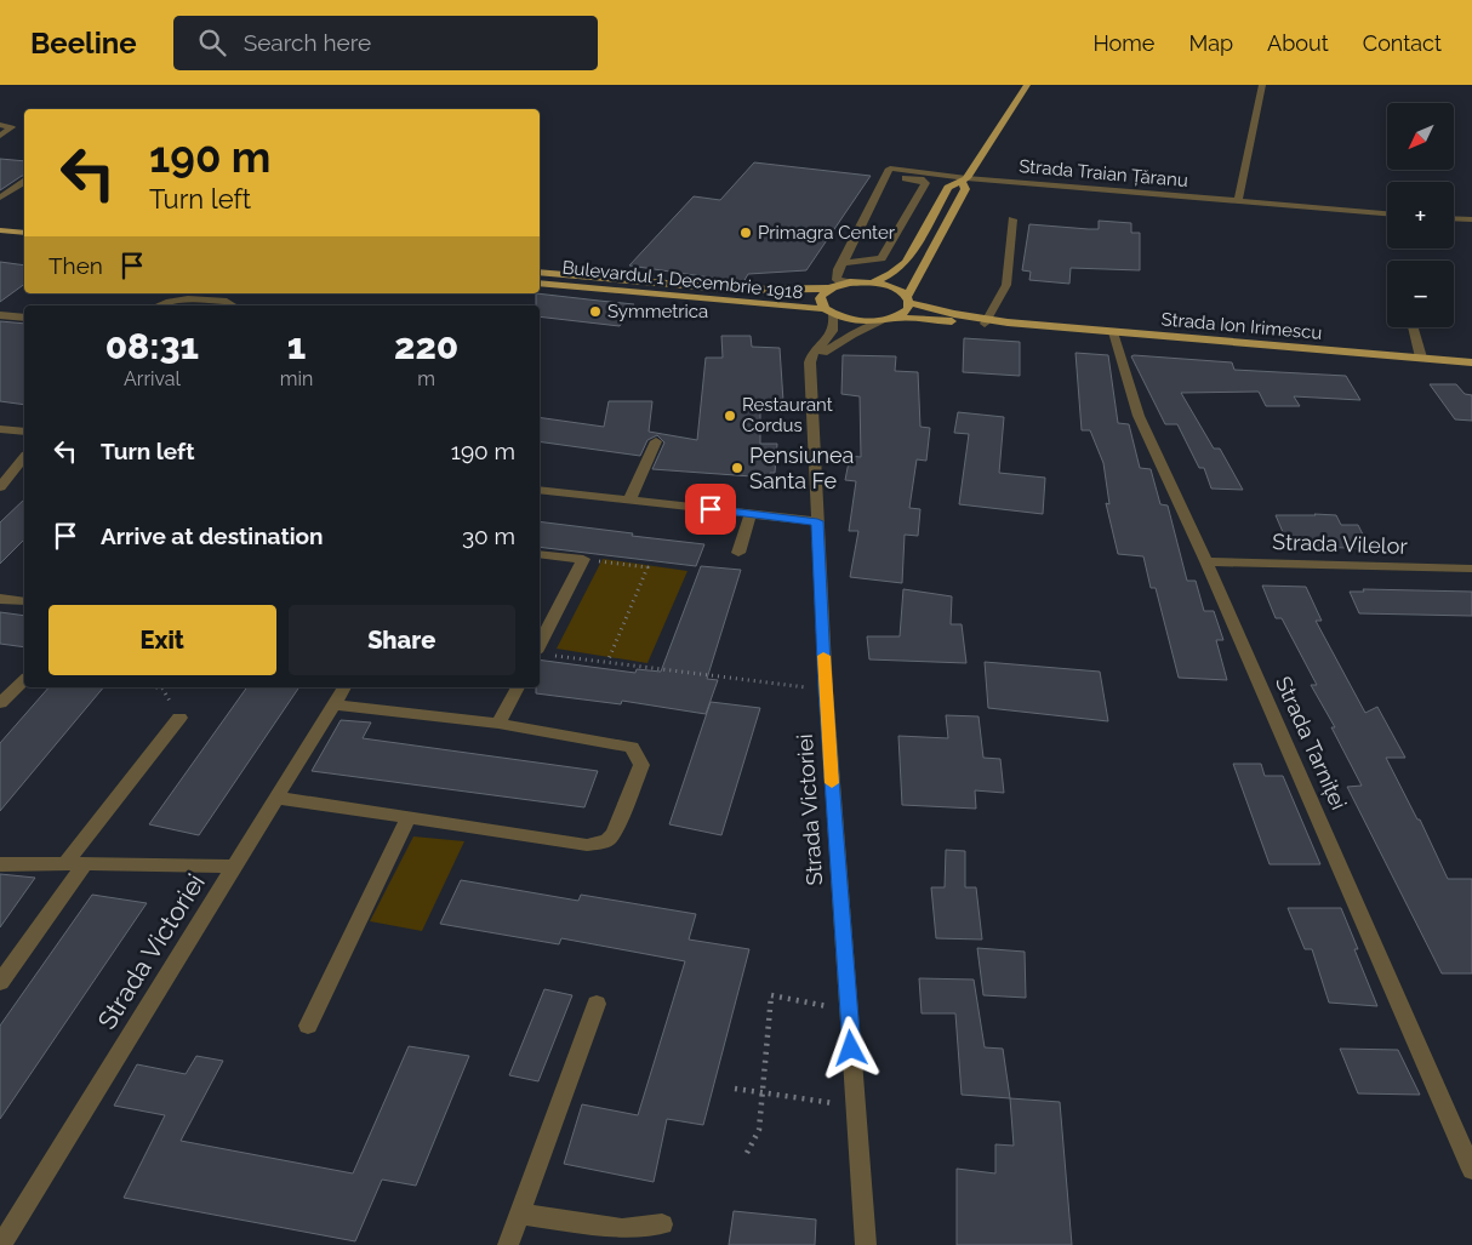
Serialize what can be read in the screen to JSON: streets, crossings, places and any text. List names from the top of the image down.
{
  "streets": {
    "main road": ["Bulevardul 1 Decembrie 1918", "Strada Ion Irimescu"],
    "street": [
      "Strada Traian Țăranu",
      "Strada Vilelor",
      "Strada Tarniței",
      "Strada Victoriei"
    ]
  },
  "crossings": [
    ["Bulevardul 1 Decembrie 1918", "Strada Ion Irimescu"],
    ["Bulevardul 1 Decembrie 1918", "Strada Victoriei"],
    ["Strada Ion Irimescu", "Strada Tarniței"],
    ["Strada Vilelor", "Strada Tarniței"]
  ],
  "places": [
    "Primagra Center",
    "Symmetrica",
    "Restaurant Cordus",
    "Pensiunea Santa Fe"
  ],
  "north": "bottom left",
  "page": {
    "header": "Beeline",
    "search": "Search here",
    "nav": [
      "Home",
      "Map",
      "About",
      "Contact"
    ],
    "map_buttons": ["+", "−"],
    "turn": ["190 m", "Turn left"],
    "then": "Then",
    "eta": [
      "08:31",
      "Arrival",
      "1",
      "min",
      "220",
      "m"
    ],
    "list": [
      {
        "name": "Turn left",
        "value": "190 m"
      },
      {
        "name": "Arrive at destination",
        "value": "30 m"
      }
    ],
    "buttons": ["Exit", "Share"]
  }
}
